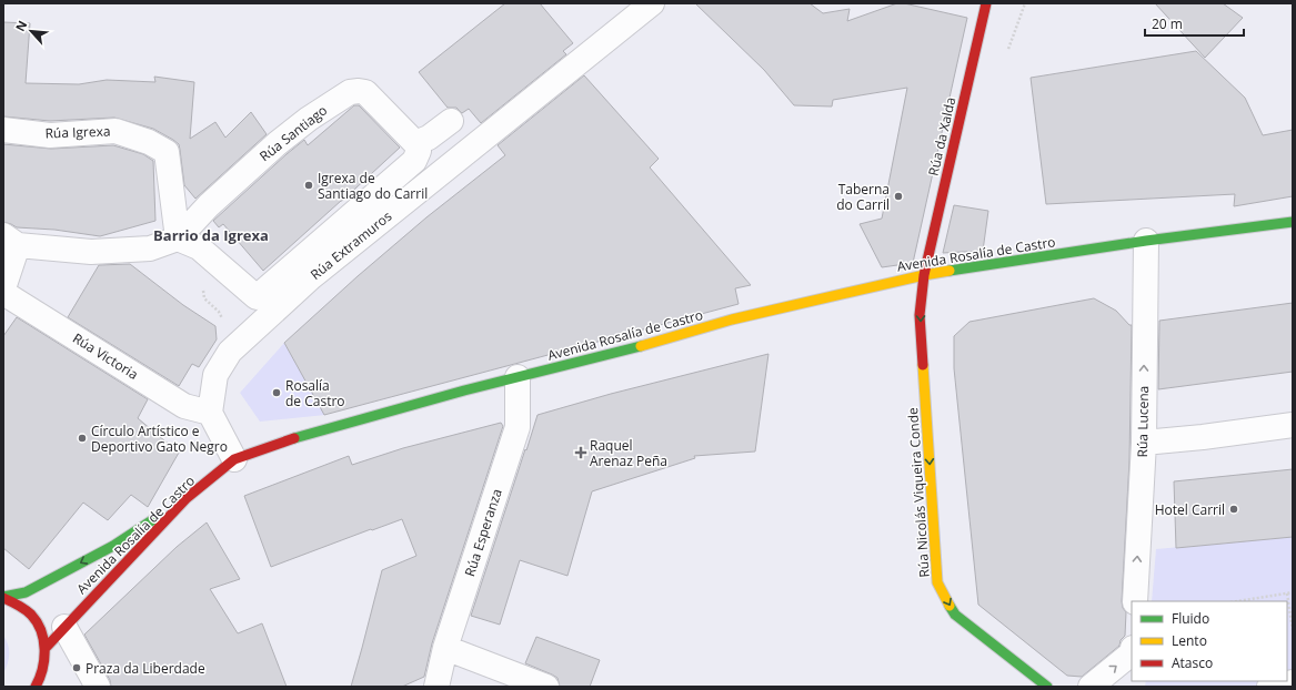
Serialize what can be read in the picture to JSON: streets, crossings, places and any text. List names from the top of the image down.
{
  "streets": {
    "main road": ["Rúa da Xalda", "Avenida Rosalía de Castro", "Rúa Nicolás Viqueira Conde"],
    "street": [
      "Rúa Igrexa",
      "Rúa Santiago",
      "Rúa Extramuros",
      "Rúa Victoria",
      "Rúa Lucena",
      "Rúa Esperanza"
    ]
  },
  "crossings": [
    ["Rúa Igrexa", "Rúa Santiago"],
    ["Rúa da Xalda", "Avenida Rosalía de Castro"],
    ["Rúa da Xalda", "Rúa Nicolás Viqueira Conde"],
    ["Rúa Extramuros", "Rúa Victoria"],
    ["Avenida Rosalía de Castro", "Rúa Lucena"],
    ["Avenida Rosalía de Castro", "Rúa Nicolás Viqueira Conde"],
    ["Avenida Rosalía de Castro", "Rúa Esperanza"]
  ],
  "one_way": ["Rúa Lucena", "Rúa Nicolás Viqueira Conde"],
  "districts": ["Barrio da Igrexa"],
  "places": {
    "other": [
      "Igrexa de Santiago do Carril",
      "Taberna do Carril",
      "Rosalía de Castro",
      "Círculo Artístico e Deportivo Gato Negro",
      "Hotel Carril",
      "Praza da Liberdade"
    ],
    "health": ["Raquel Arenaz Peña"]
  },
  "legend": ["Fluido", "Lento", "Atasco"],
  "scale_bar": "20 m",
  "north": "top left"
}
